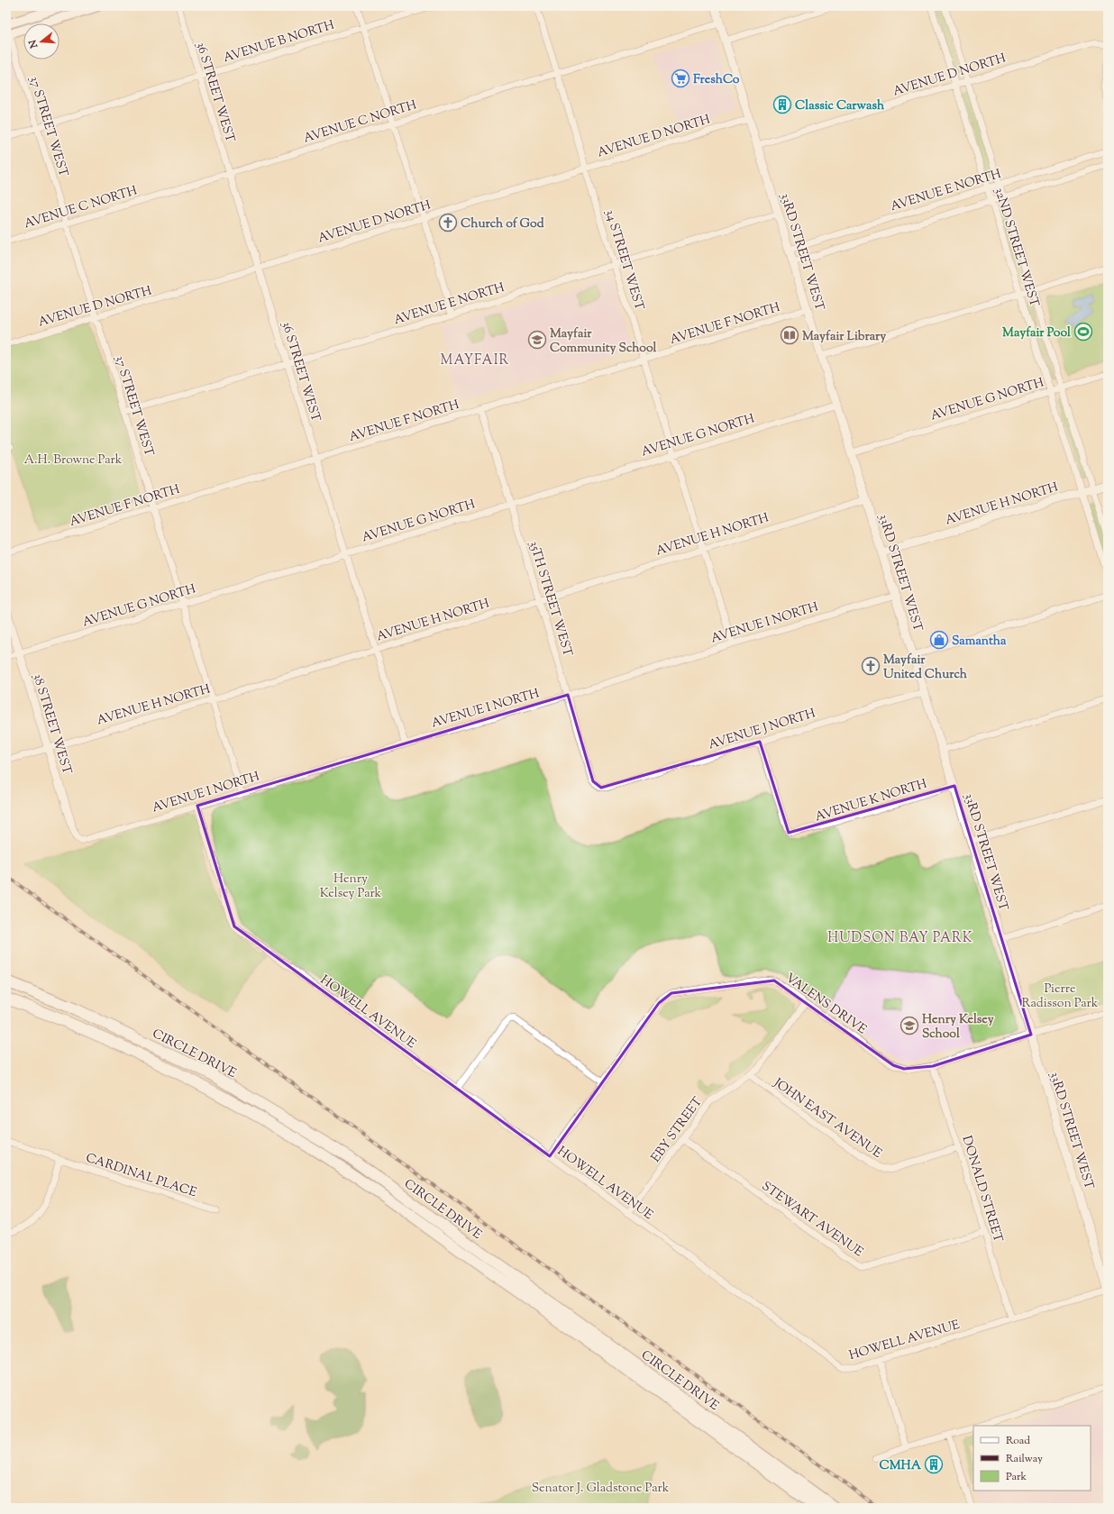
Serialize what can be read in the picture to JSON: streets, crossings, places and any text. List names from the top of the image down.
{
  "streets": {
    "highway": ["CIRCLE DRIVE"],
    "main road": ["33RD STREET WEST", "AVENUE H NORTH", "38 STREET WEST"],
    "street": [
      "AVENUE B NORTH",
      "AVENUE D NORTH",
      "36 STREET WEST",
      "AVENUE C NORTH",
      "37 STREET WEST",
      "AVENUE E NORTH",
      "32ND STREET WEST",
      "34 STREET WEST",
      "AVENUE F NORTH",
      "AVENUE G NORTH",
      "35TH STREET WEST",
      "AVENUE I NORTH",
      "AVENUE J NORTH",
      "AVENUE K NORTH",
      "VALENS DRIVE",
      "HOWELL AVENUE",
      "JOHN EAST AVENUE",
      "EBY STREET",
      "CARDINAL PLACE",
      "DONALD STREET",
      "STEWART AVENUE"
    ]
  },
  "crossings": [
    ["AVENUE B NORTH", "36 STREET WEST"],
    ["AVENUE B NORTH", "37 STREET WEST"],
    ["AVENUE D NORTH", "36 STREET WEST"],
    ["AVENUE D NORTH", "37 STREET WEST"],
    ["AVENUE D NORTH", "32ND STREET WEST"],
    ["AVENUE D NORTH", "33RD STREET WEST"],
    ["AVENUE D NORTH", "34 STREET WEST"],
    ["36 STREET WEST", "AVENUE C NORTH"],
    ["36 STREET WEST", "AVENUE E NORTH"],
    ["36 STREET WEST", "AVENUE F NORTH"],
    ["36 STREET WEST", "AVENUE G NORTH"],
    ["36 STREET WEST", "AVENUE H NORTH"],
    ["36 STREET WEST", "AVENUE I NORTH"],
    ["AVENUE C NORTH", "37 STREET WEST"],
    ["AVENUE C NORTH", "33RD STREET WEST"],
    ["AVENUE C NORTH", "34 STREET WEST"],
    ["37 STREET WEST", "AVENUE E NORTH"],
    ["37 STREET WEST", "AVENUE F NORTH"],
    ["37 STREET WEST", "AVENUE G NORTH"],
    ["37 STREET WEST", "AVENUE H NORTH"],
    ["37 STREET WEST", "AVENUE I NORTH"],
    ["AVENUE E NORTH", "32ND STREET WEST"],
    ["AVENUE E NORTH", "33RD STREET WEST"],
    ["AVENUE E NORTH", "34 STREET WEST"],
    ["32ND STREET WEST", "AVENUE G NORTH"],
    ["32ND STREET WEST", "AVENUE H NORTH"],
    ["33RD STREET WEST", "AVENUE F NORTH"],
    ["33RD STREET WEST", "AVENUE G NORTH"],
    ["33RD STREET WEST", "AVENUE H NORTH"],
    ["33RD STREET WEST", "AVENUE I NORTH"],
    ["33RD STREET WEST", "AVENUE J NORTH"],
    ["33RD STREET WEST", "AVENUE K NORTH"],
    ["33RD STREET WEST", "VALENS DRIVE"],
    ["33RD STREET WEST", "HOWELL AVENUE"],
    ["34 STREET WEST", "AVENUE F NORTH"],
    ["34 STREET WEST", "AVENUE G NORTH"],
    ["34 STREET WEST", "AVENUE H NORTH"],
    ["34 STREET WEST", "AVENUE I NORTH"],
    ["AVENUE F NORTH", "35TH STREET WEST"],
    ["AVENUE G NORTH", "35TH STREET WEST"],
    ["AVENUE G NORTH", "38 STREET WEST"],
    ["AVENUE H NORTH", "35TH STREET WEST"],
    ["AVENUE H NORTH", "38 STREET WEST"],
    ["35TH STREET WEST", "AVENUE I NORTH"],
    ["35TH STREET WEST", "AVENUE J NORTH"],
    ["AVENUE I NORTH", "38 STREET WEST"],
    ["AVENUE I NORTH", "HOWELL AVENUE"],
    ["AVENUE J NORTH", "AVENUE K NORTH"],
    ["VALENS DRIVE", "HOWELL AVENUE"],
    ["VALENS DRIVE", "EBY STREET"],
    ["VALENS DRIVE", "DONALD STREET"],
    ["HOWELL AVENUE", "EBY STREET"],
    ["HOWELL AVENUE", "DONALD STREET"],
    ["JOHN EAST AVENUE", "EBY STREET"],
    ["JOHN EAST AVENUE", "DONALD STREET"],
    ["EBY STREET", "STEWART AVENUE"],
    ["DONALD STREET", "STEWART AVENUE"]
  ],
  "districts": ["MAYFAIR", "HUDSON BAY PARK"],
  "parks": [
    "A.H. Browne Park",
    "Henry Kelsey Park",
    "Pierre Radisson Park",
    "Senator J. Gladstone Park"
  ],
  "places": {
    "supermarket": ["FreshCo"],
    "building": ["Classic Carwash", "CMHA"],
    "church": ["Church of God", "Mayfair United Church"],
    "sports": ["Mayfair Pool"],
    "library": ["Mayfair Library"],
    "school or university": ["Mayfair Community School", "Henry Kelsey School"],
    "shop": ["Samantha"]
  },
  "legend": ["Road", "Railway", "Park"],
  "north": "left"
}
